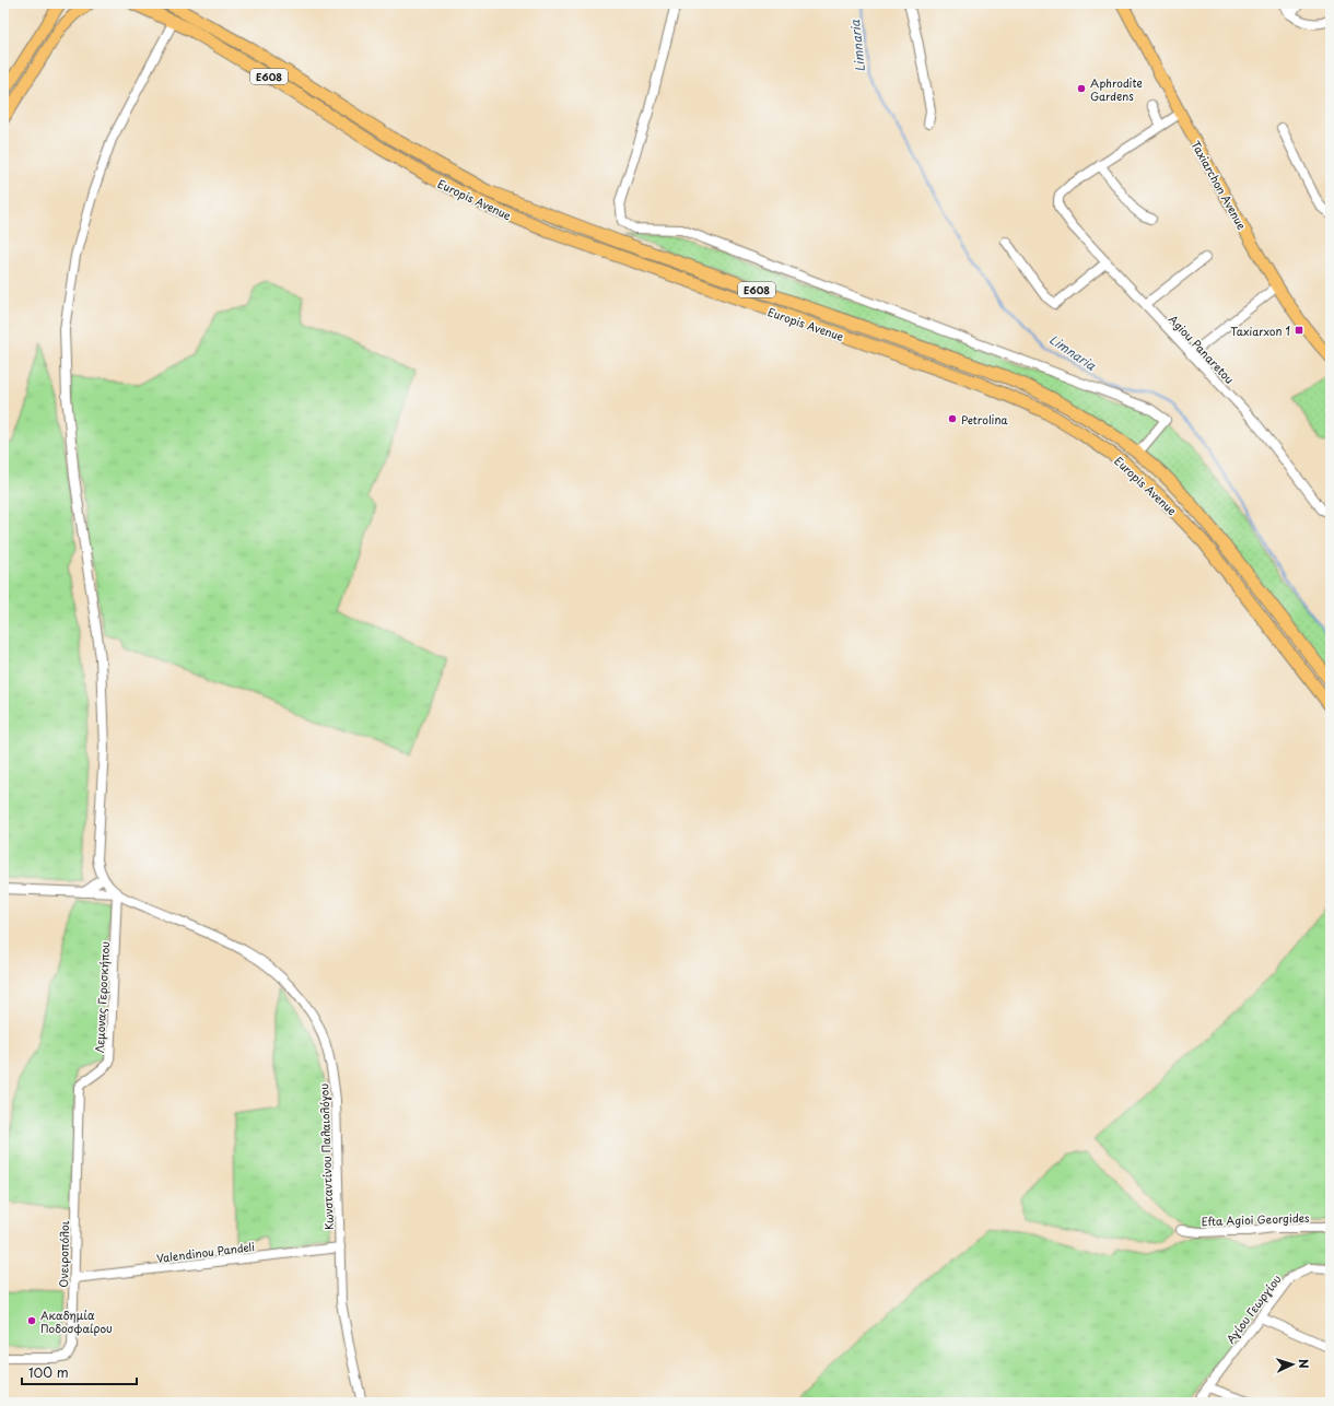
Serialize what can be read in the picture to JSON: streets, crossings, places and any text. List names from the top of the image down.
{
  "streets": {
    "highway": ["E608", "Europis Avenue"],
    "main road": ["Taxiarchon Avenue"],
    "street": [
      "Agiou Panaretou",
      "Λεμονας Γεροσκήπου",
      "Κωνσταντίνου Παλαιολόγου",
      "Efta Agioi Georgides",
      "Valendinou Pandeli",
      "Ονειροπόλοι",
      "Αγίου Γεωργίου"
    ]
  },
  "crossings": [
    ["Λεμονας Γεροσκήπου", "Κωνσταντίνου Παλαιολόγου"],
    ["Λεμονας Γεροσκήπου", "Ονειροπόλοι"],
    ["Κωνσταντίνου Παλαιολόγου", "Valendinou Pandeli"],
    ["Valendinou Pandeli", "Ονειροπόλοι"]
  ],
  "water": ["Limnaria"],
  "places": {
    "other": ["Aphrodite Gardens", "Petrolina", "Ακαδημία Ποδοσφαίρου"],
    "transit": ["Taxiarxon 1"]
  },
  "scale_bar": "100 m",
  "north": "right"
}
